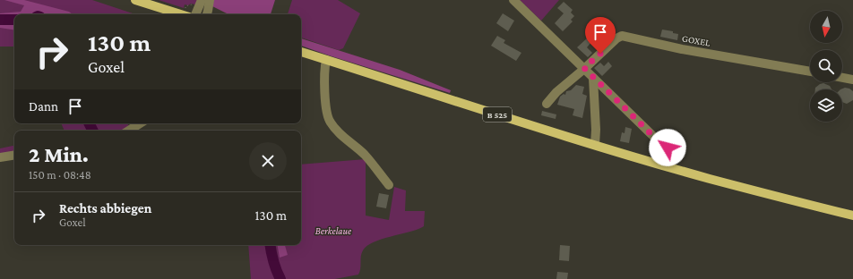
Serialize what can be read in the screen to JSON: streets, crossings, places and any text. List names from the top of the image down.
{
  "streets": {
    "main road": ["B 525"],
    "street": ["GOXEL"]
  },
  "parks": ["Berkelaue"],
  "north": "bottom",
  "page": {
    "turn": ["130 m", "Goxel"],
    "then": "Dann",
    "heading": ["2 Min.", "150 m · 08:48"],
    "list": [
      {
        "name": "Rechts abbiegen",
        "note": "Goxel",
        "value": "130 m"
      }
    ]
  }
}
